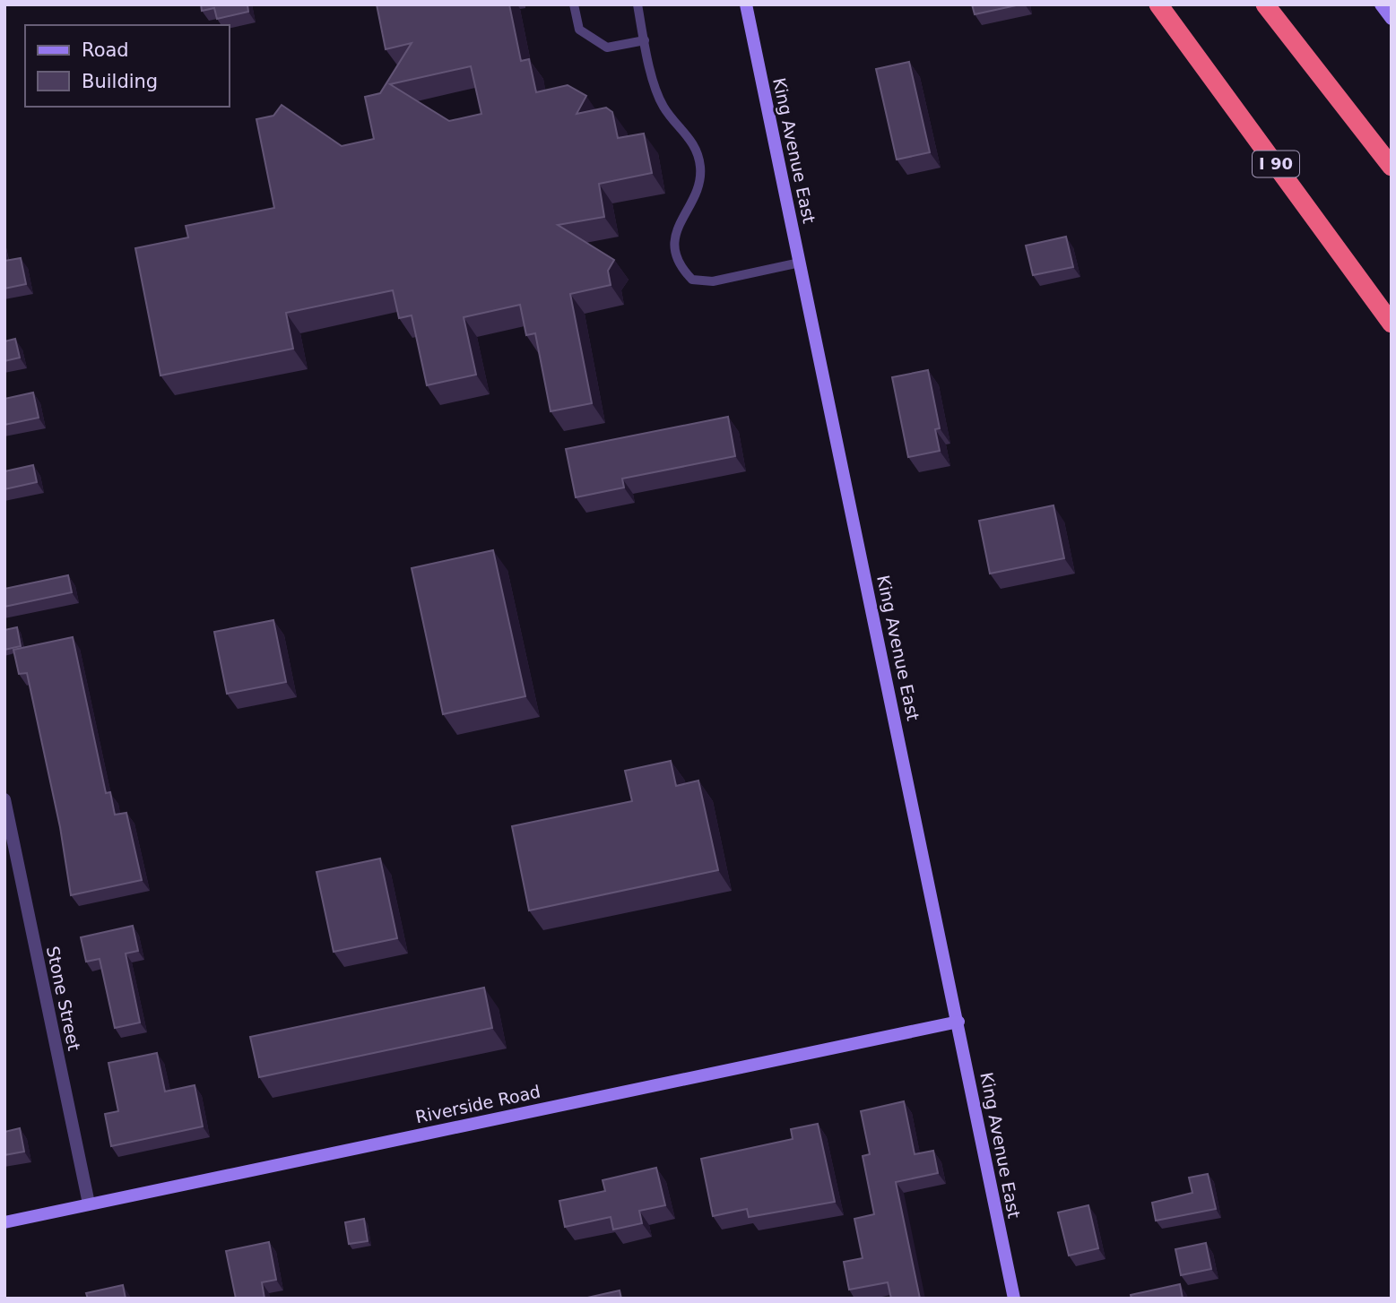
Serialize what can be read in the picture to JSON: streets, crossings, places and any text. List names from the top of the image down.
{
  "streets": {
    "highway": ["I 90"],
    "main road": ["King Avenue East", "Riverside Road"],
    "street": ["Stone Street"]
  },
  "crossings": [
    ["King Avenue East", "Riverside Road"],
    ["Stone Street", "Riverside Road"]
  ],
  "legend": ["Road", "Building"]
}
